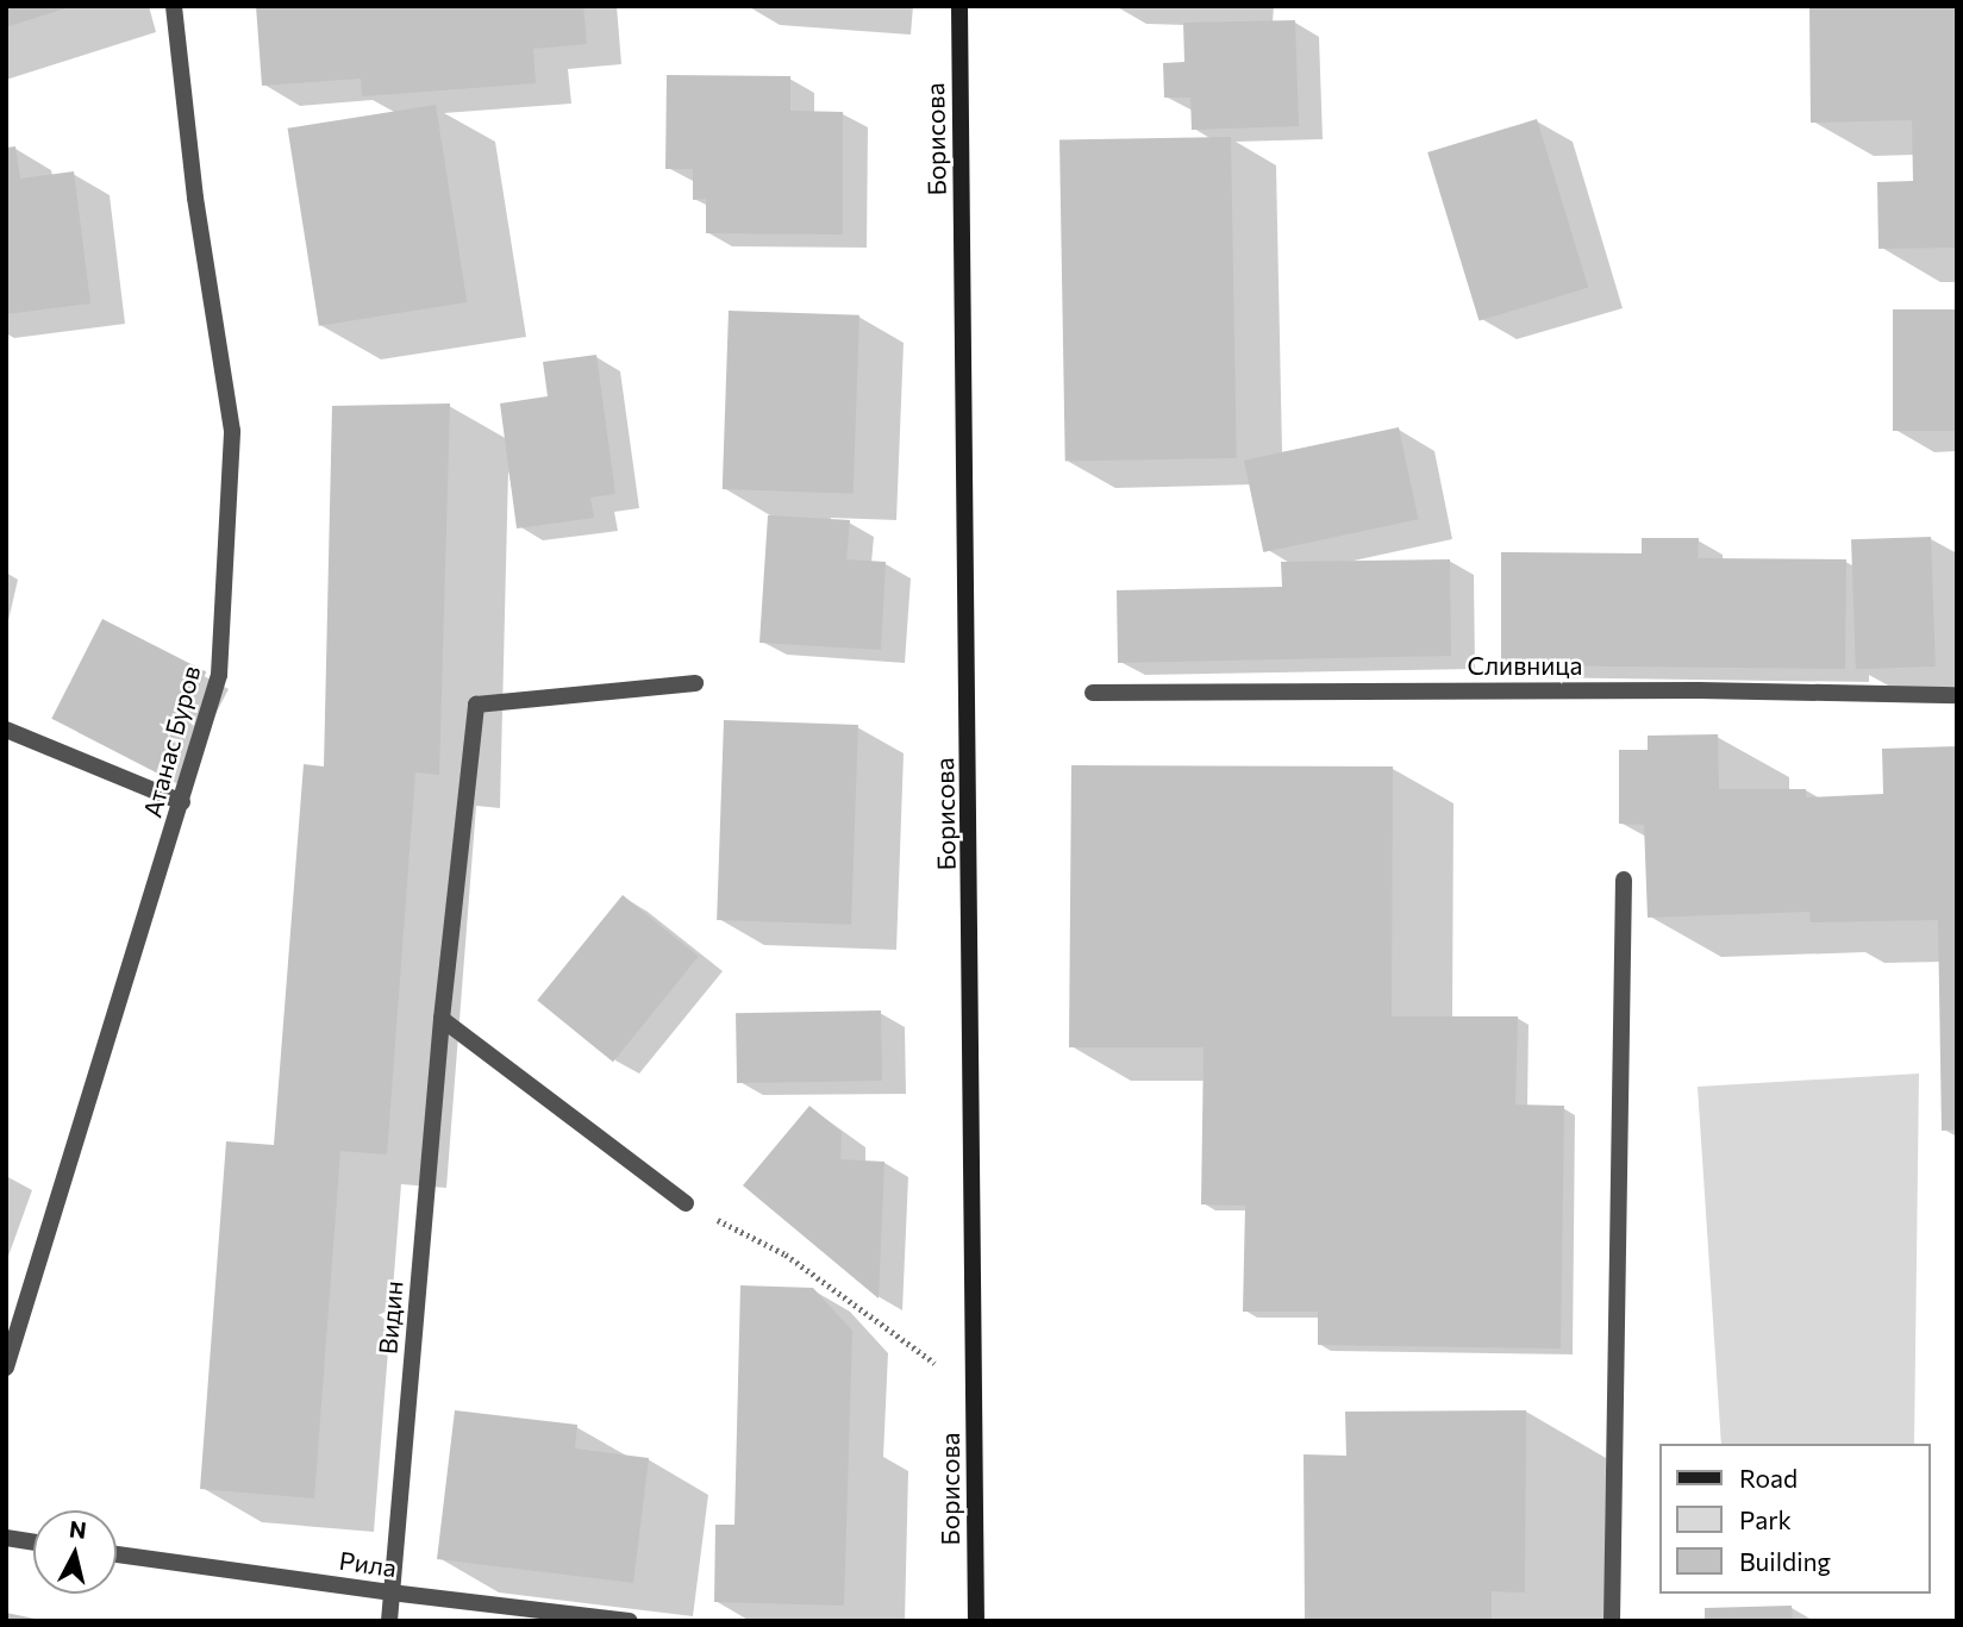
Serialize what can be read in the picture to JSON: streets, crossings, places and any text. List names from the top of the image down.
{
  "streets": {
    "main road": ["Борисова"],
    "street": [
      "Сливница",
      "Атанас Буров",
      "Видин",
      "Рила"
    ]
  },
  "crossings": [
    ["Видин", "Рила"]
  ],
  "legend": ["Road", "Park", "Building"],
  "north": "top"
}
